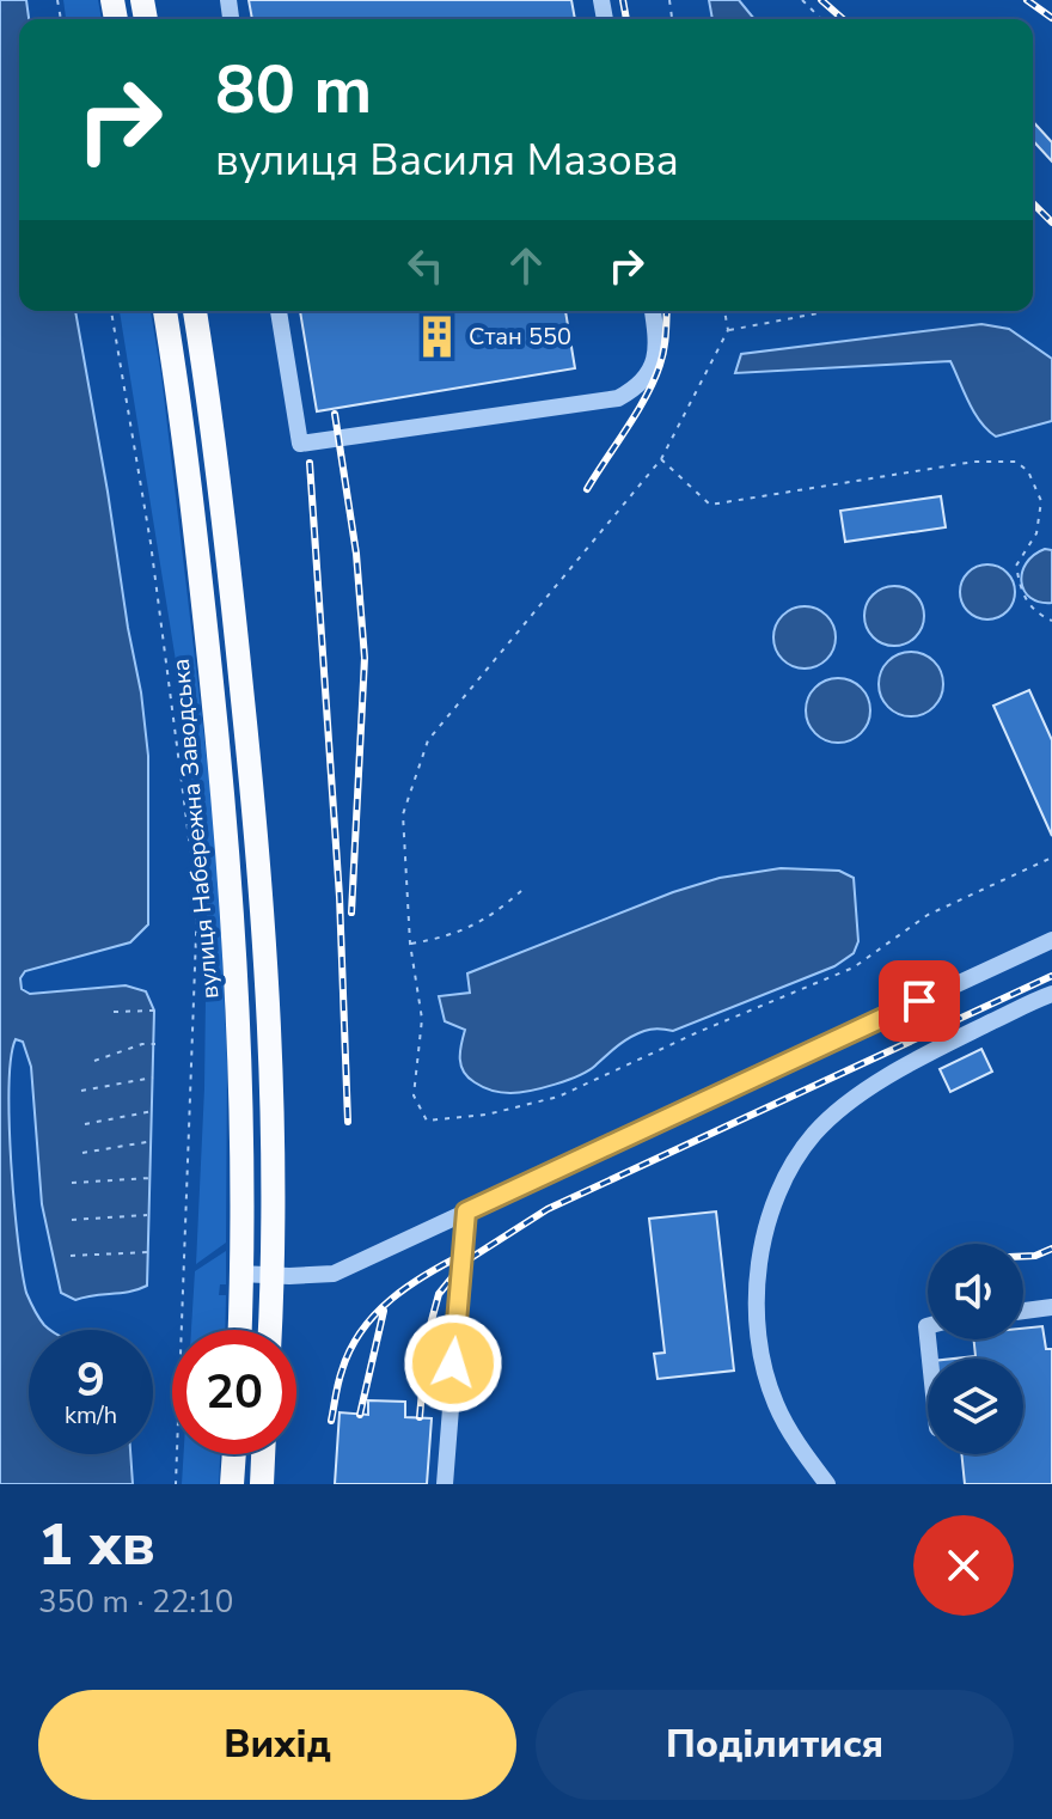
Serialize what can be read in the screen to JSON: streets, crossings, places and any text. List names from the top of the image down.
{
  "streets": {
    "main road": ["вулиця Набережна Заводська"]
  },
  "places": {
    "building": ["Стан 550"]
  },
  "page": {
    "turn": ["80 m", "вулиця Василя Мазова"],
    "speed": "9 km/h",
    "limit": "20",
    "heading": ["1 хв", "350 m · 22:10"],
    "buttons": ["Вихід", "Поділитися"]
  }
}
